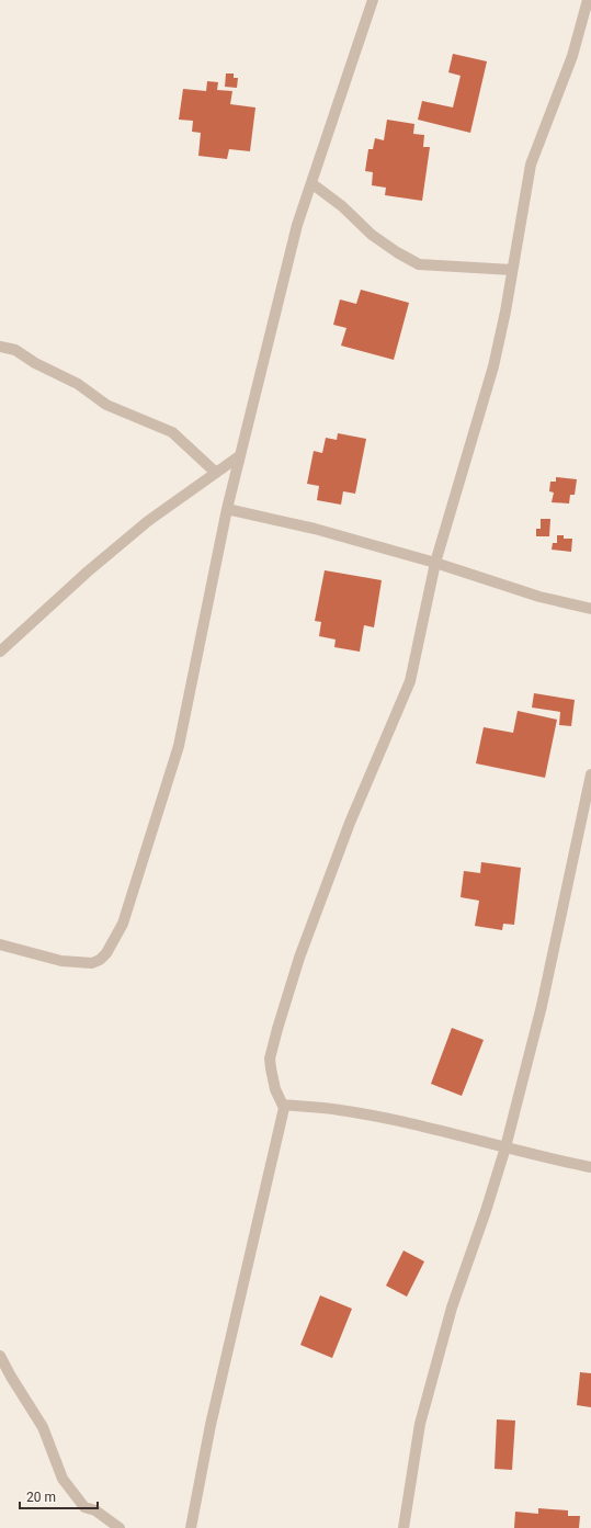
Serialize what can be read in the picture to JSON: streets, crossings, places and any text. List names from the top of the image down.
{
  "scale_bar": "20 m"
}
